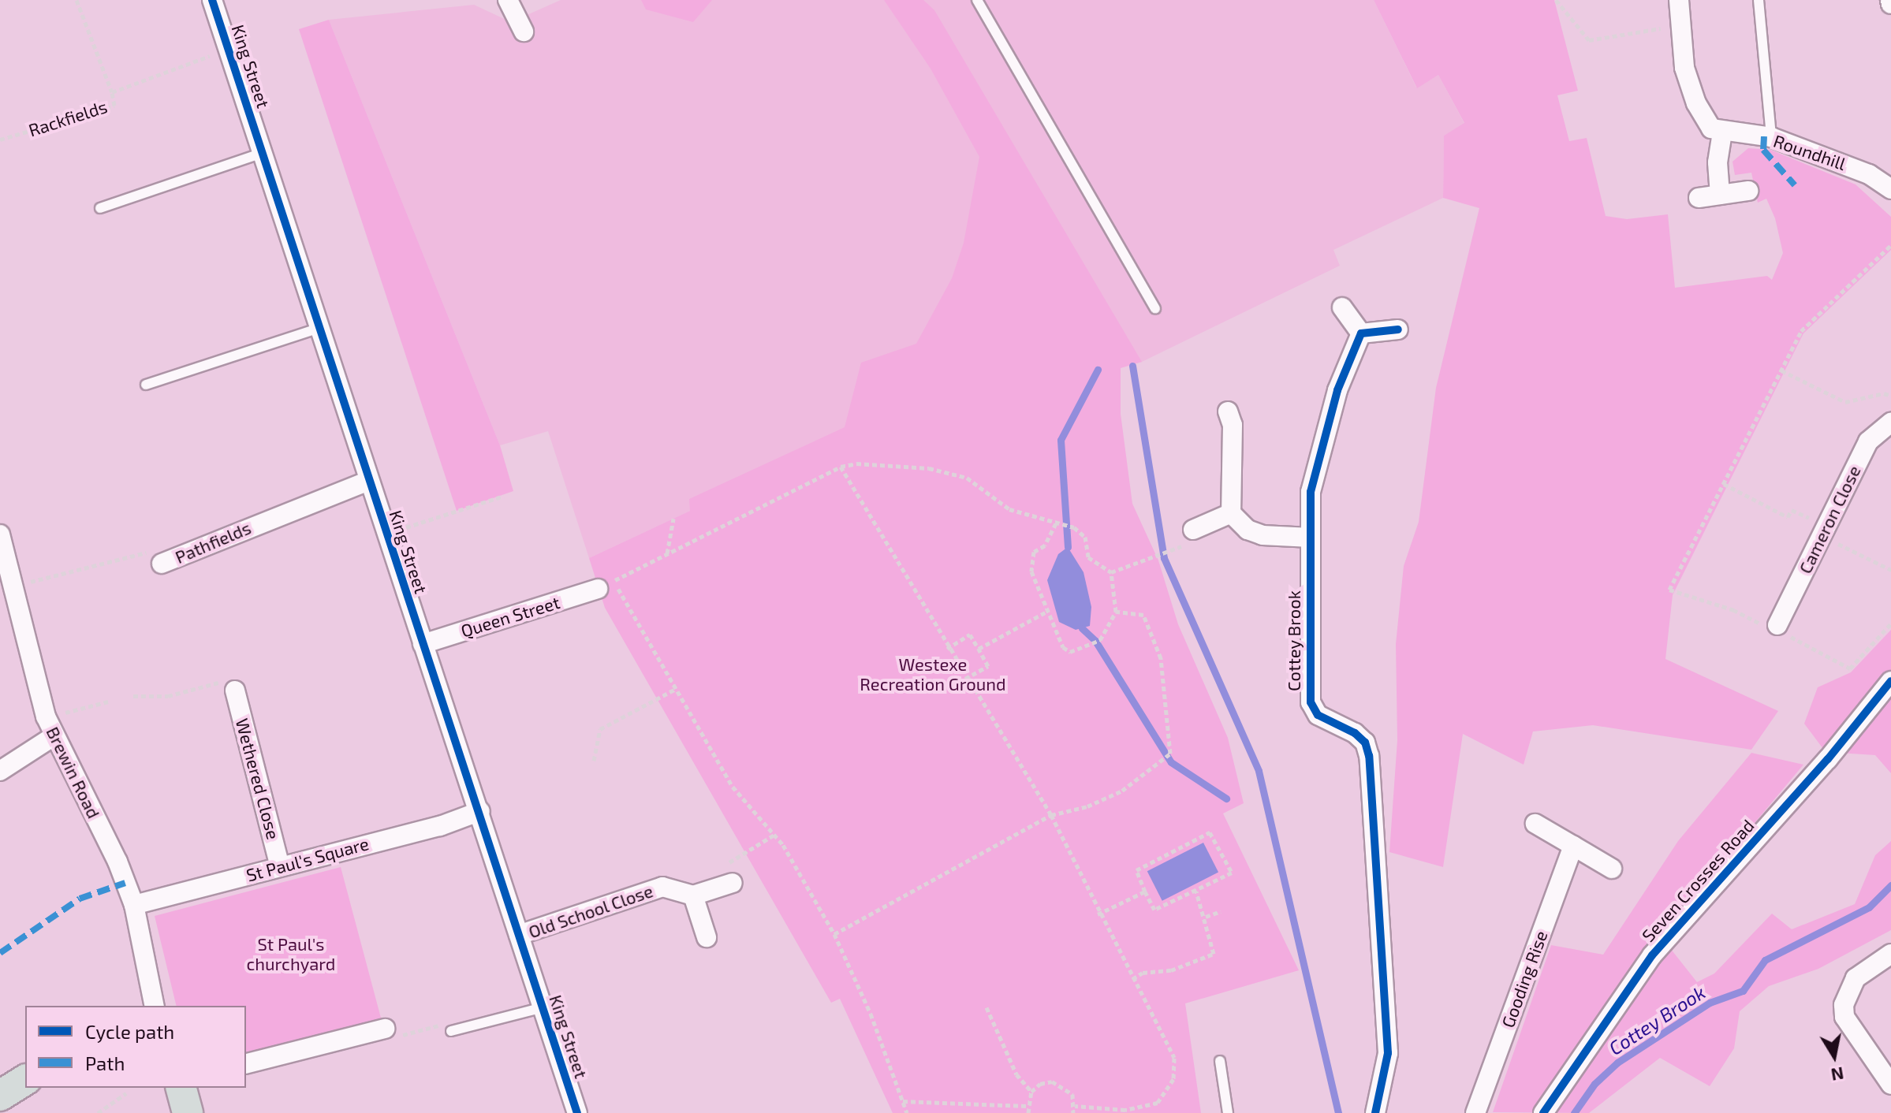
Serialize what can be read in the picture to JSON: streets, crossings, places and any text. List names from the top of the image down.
{
  "streets": {
    "street": [
      "King Street",
      "Roundhill",
      "Cameron Close",
      "Pathfields",
      "Queen Street",
      "Cottey Brook",
      "Brewin Road",
      "Wethered Close",
      "St Paul's Square",
      "Seven Crosses Road",
      "Old School Close",
      "Gooding Rise"
    ],
    "path": ["Rackfields"]
  },
  "crossings": [
    ["King Street", "Rackfields"],
    ["King Street", "Pathfields"],
    ["King Street", "Queen Street"],
    ["King Street", "St Paul's Square"],
    ["King Street", "Old School Close"],
    ["Brewin Road", "St Paul's Square"],
    ["Wethered Close", "St Paul's Square"]
  ],
  "water": ["Cottey Brook"],
  "parks": ["Westexe Recreation Ground", "St Paul's churchyard"],
  "legend": ["Cycle path", "Path"],
  "north": "bottom"
}
